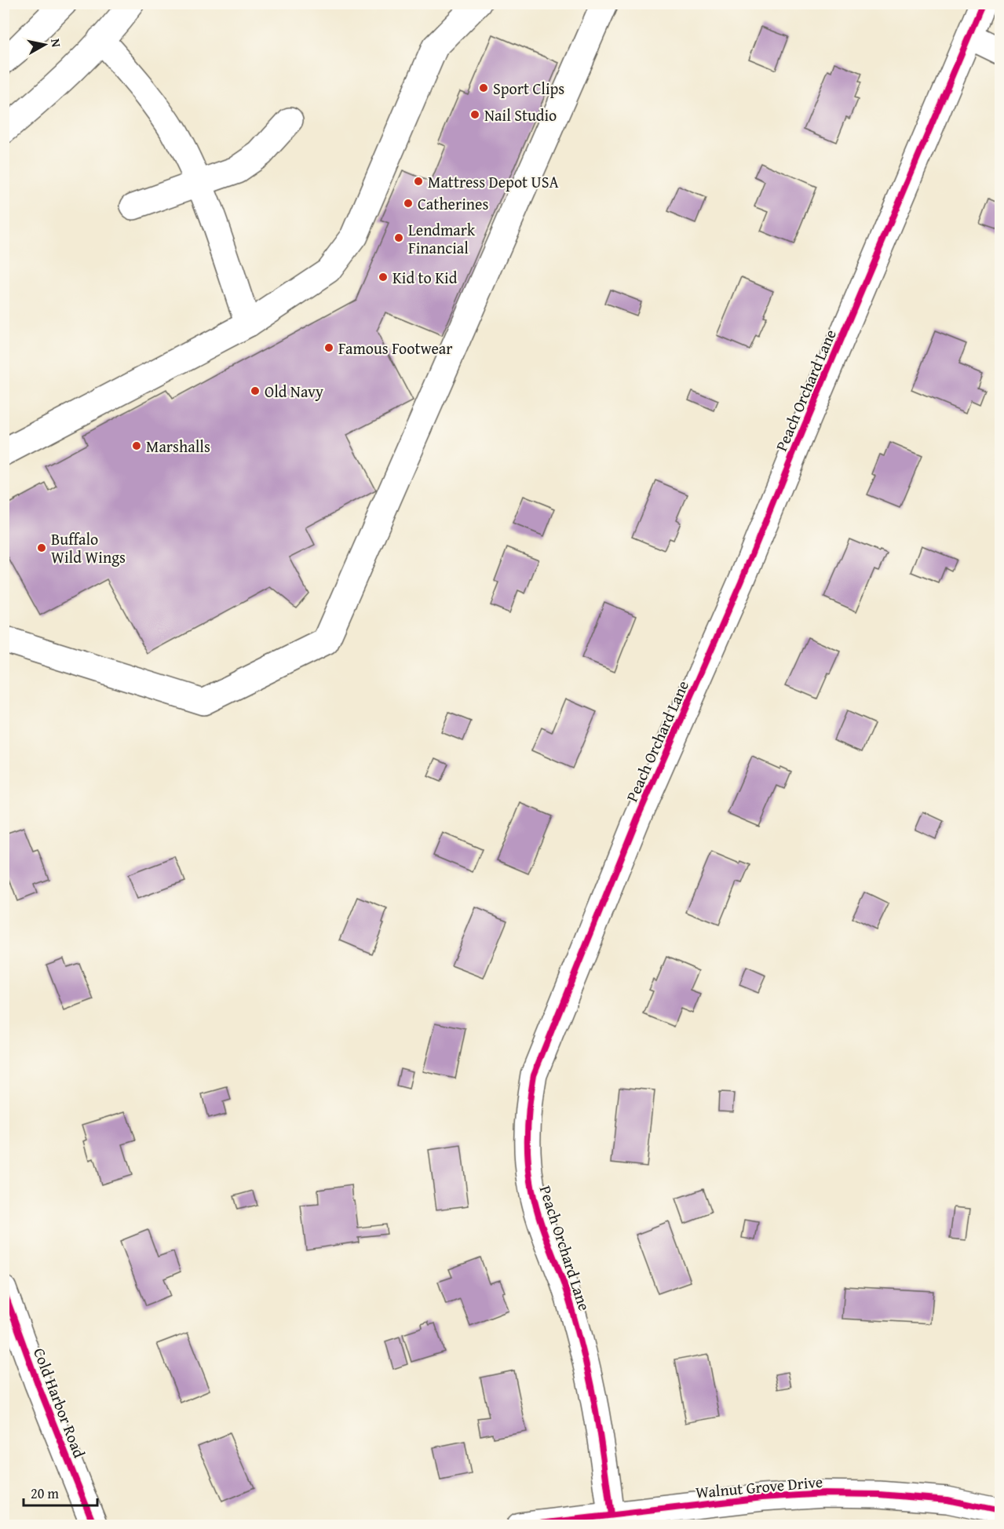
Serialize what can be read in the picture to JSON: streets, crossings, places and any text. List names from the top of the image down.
{
  "streets": {
    "street": ["Peach Orchard Lane", "Cold Harbor Road", "Walnut Grove Drive"]
  },
  "crossings": [
    ["Peach Orchard Lane", "Walnut Grove Drive"]
  ],
  "places": [
    "Sport Clips",
    "Nail Studio",
    "Mattress Depot USA",
    "Catherines",
    "Lendmark Financial",
    "Kid to Kid",
    "Famous Footwear",
    "Old Navy",
    "Marshalls",
    "Buffalo Wild Wings"
  ],
  "scale_bar": "20 m",
  "north": "right"
}
